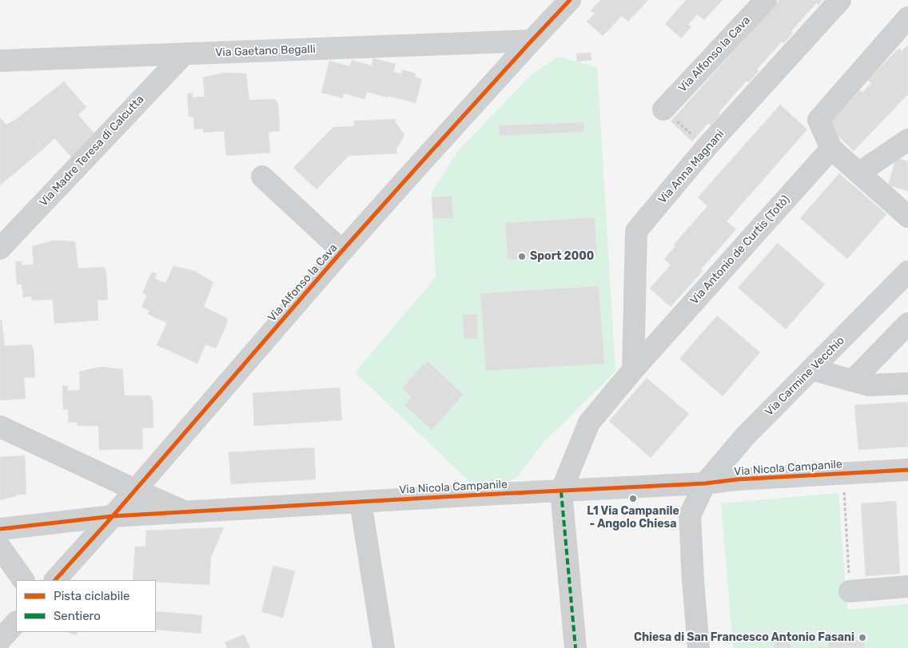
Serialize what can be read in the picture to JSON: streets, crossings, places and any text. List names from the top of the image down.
{
  "streets": {
    "street": [
      "Via Gaetano Begalli",
      "Via Alfonso la Cava",
      "Via Madre Teresa di Calcutta",
      "Via Anna Magnani",
      "Via Antonio de Curtis (Totò)",
      "Via Carmine Vecchio",
      "Via Nicola Campanile"
    ]
  },
  "crossings": [
    ["Via Gaetano Begalli", "Via Alfonso la Cava"],
    ["Via Gaetano Begalli", "Via Madre Teresa di Calcutta"],
    ["Via Alfonso la Cava", "Via Nicola Campanile"],
    ["Via Anna Magnani", "Via Antonio de Curtis (Totò)"],
    ["Via Antonio de Curtis (Totò)", "Via Nicola Campanile"],
    ["Via Carmine Vecchio", "Via Nicola Campanile"]
  ],
  "places": ["Sport 2000", "L1 Via Campanile - Angolo Chiesa", "Chiesa di San Francesco Antonio Fasani"],
  "legend": ["Pista ciclabile", "Sentiero"]
}
